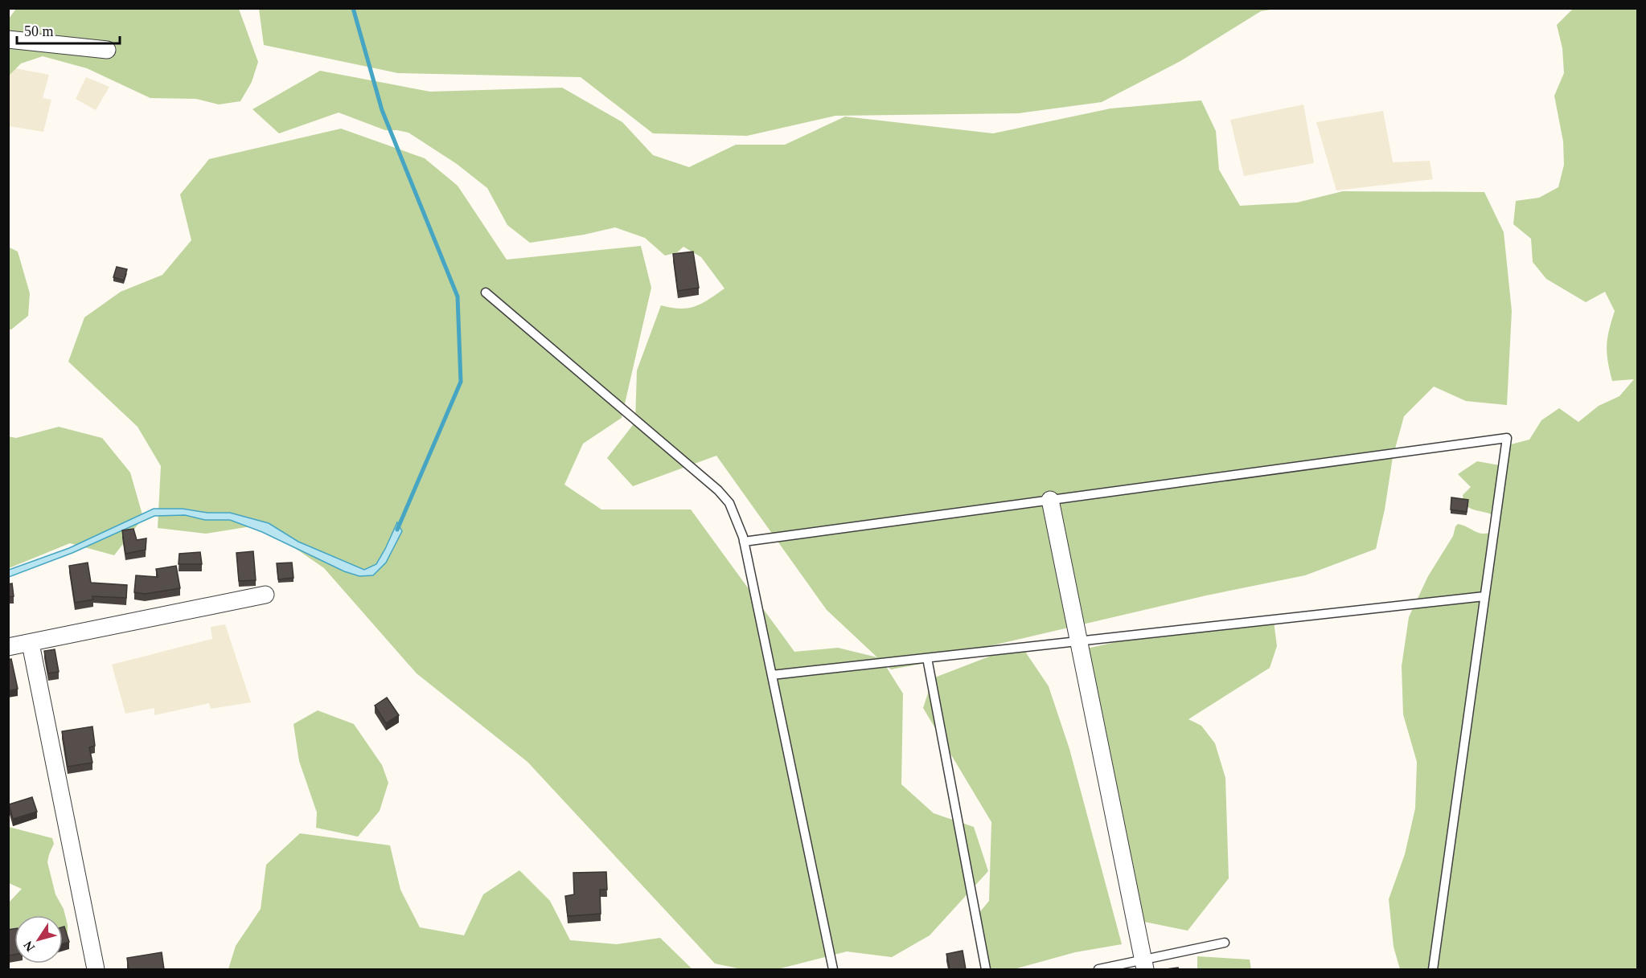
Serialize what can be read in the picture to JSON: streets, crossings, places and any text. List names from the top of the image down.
{
  "scale_bar": "50 m",
  "north": "bottom left"
}
